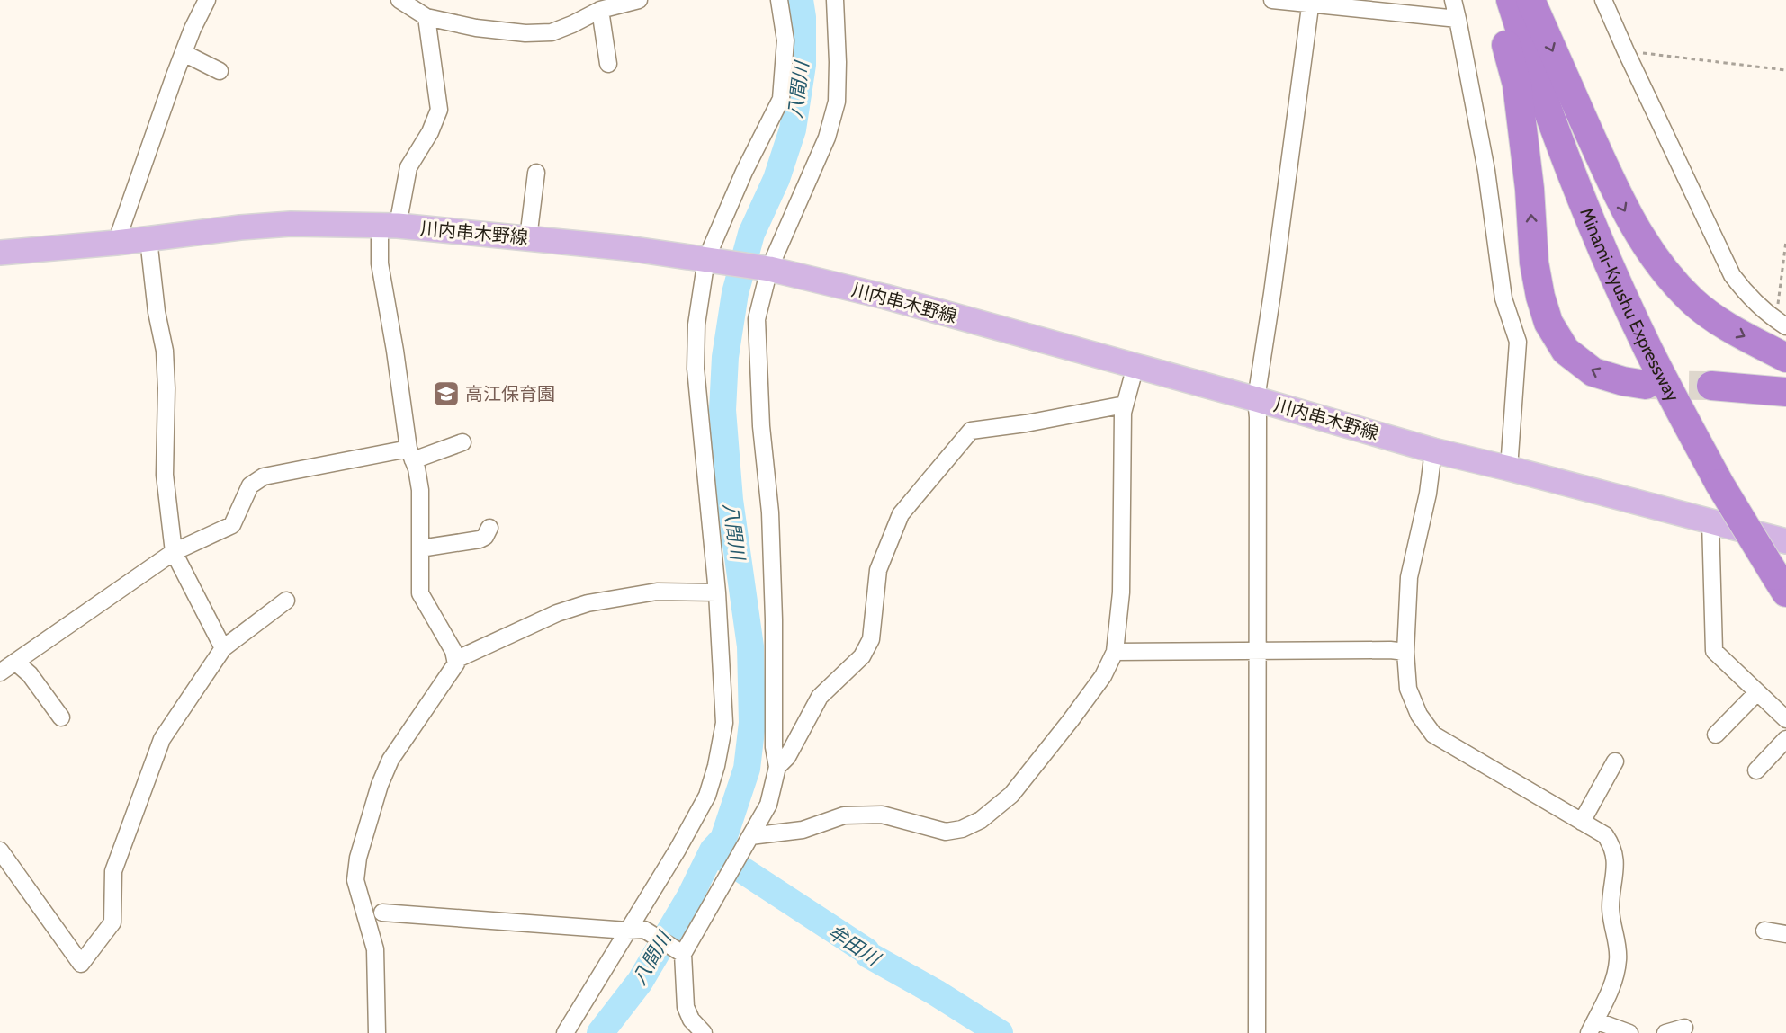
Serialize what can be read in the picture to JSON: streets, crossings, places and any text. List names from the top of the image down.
{
  "streets": {
    "highway": ["Minami-Kyushu Expressway"],
    "main road": ["川内串木野線"]
  },
  "water": ["八間川", "牟田川"],
  "places": {
    "school or university": ["高江保育園"]
  }
}
